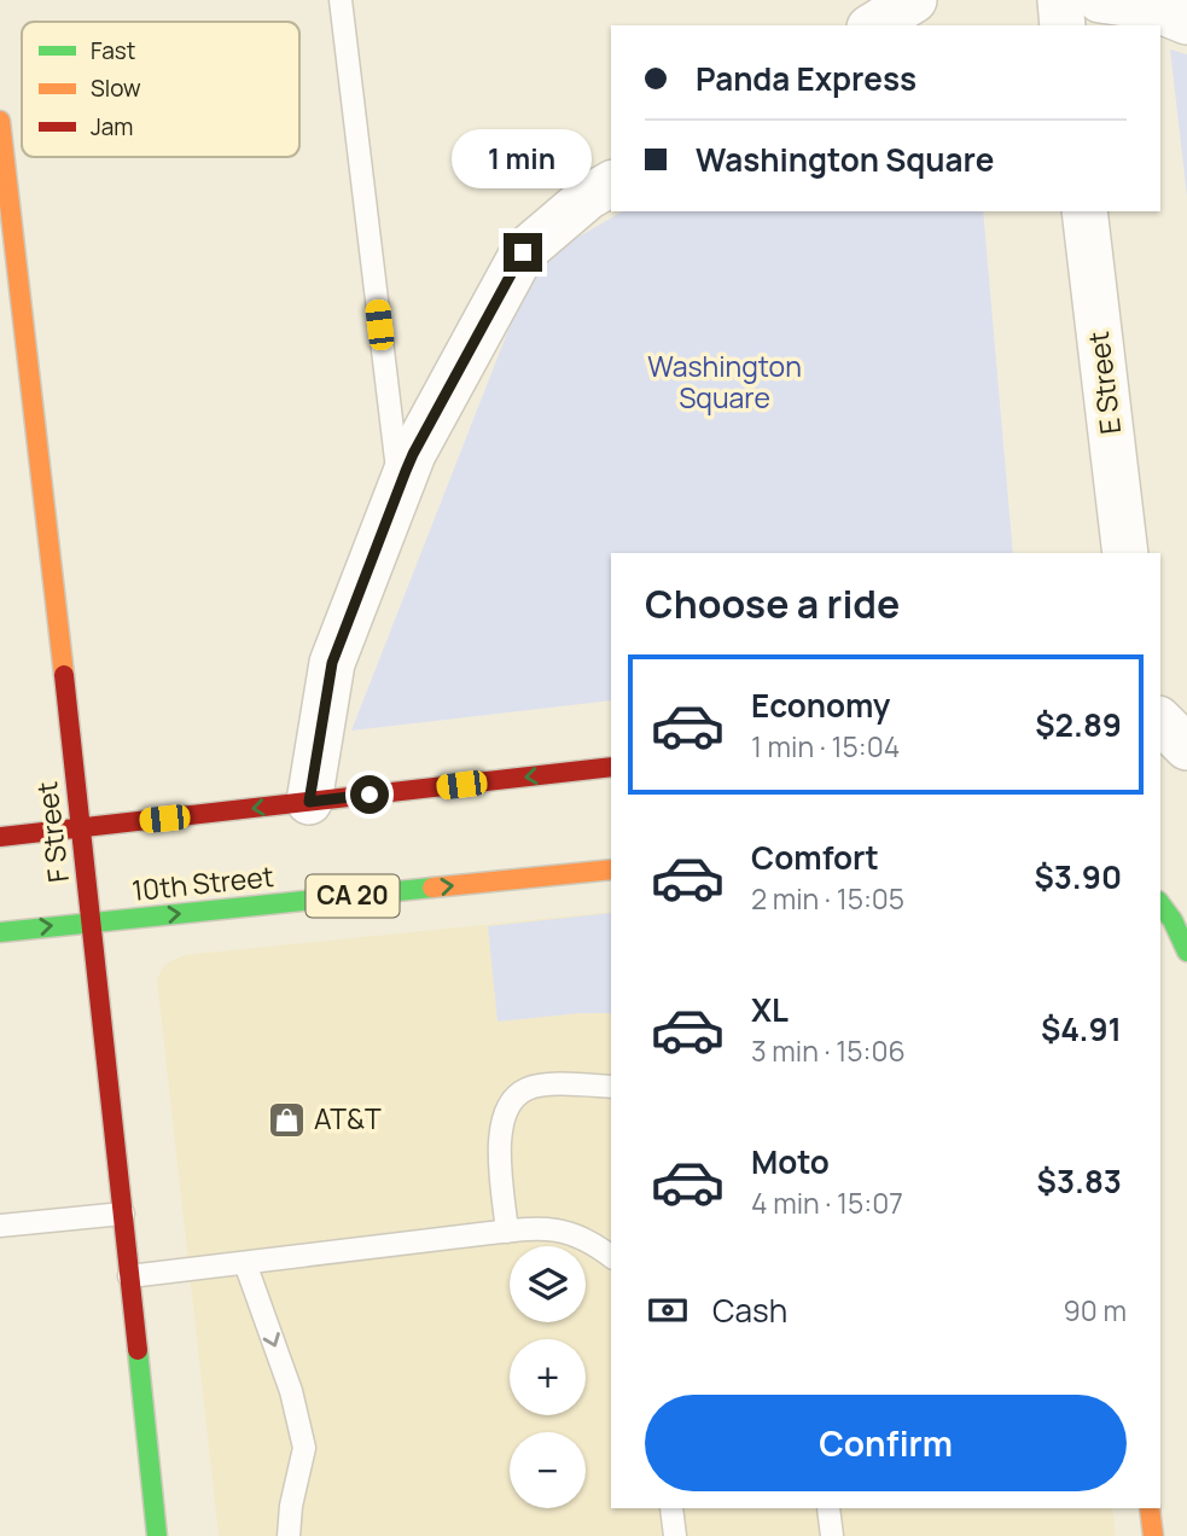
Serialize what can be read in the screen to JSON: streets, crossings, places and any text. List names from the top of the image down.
{
  "streets": {
    "main road": ["F Street", "10th Street", "CA 20"],
    "street": ["E Street"]
  },
  "crossings": [
    ["F Street", "10th Street"]
  ],
  "parks": ["Washington Square"],
  "places": {
    "shop": ["AT&T"]
  },
  "legend": ["Fast", "Slow", "Jam"],
  "page": {
    "banner": ["Panda Express", "Washington Square"],
    "bubble": "1 min",
    "heading": "Choose a ride",
    "list": [
      {
        "name": "Economy",
        "note": "1 min · 15:04",
        "value": "$2.89"
      },
      {
        "name": "Comfort",
        "note": "2 min · 15:05",
        "value": "$3.90"
      },
      {
        "name": "XL",
        "note": "3 min · 15:06",
        "value": "$4.91"
      },
      {
        "name": "Moto",
        "note": "4 min · 15:07",
        "value": "$3.83"
      }
    ],
    "map_buttons": ["+", "−"],
    "pay": ["Cash", "90 m"],
    "buttons": "Confirm"
  }
}
